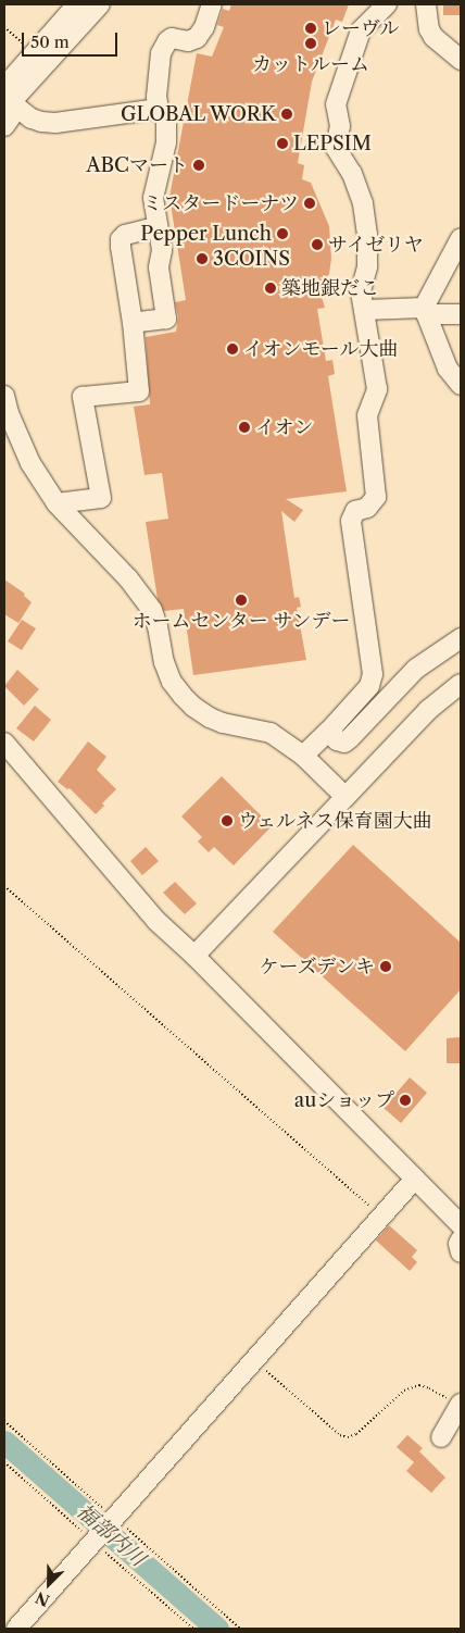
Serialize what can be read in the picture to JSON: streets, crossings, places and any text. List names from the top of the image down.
{
  "water": ["福部内川"],
  "places": [
    "レーヴル",
    "カットルーム",
    "GLOBAL WORK",
    "LEPSIM",
    "ABCマート",
    "ミスタードーナツ",
    "Pepper Lunch",
    "サイゼリヤ",
    "3COINS",
    "築地銀だこ",
    "イオンモール大曲",
    "イオン",
    "ホームセンター サンデー",
    "ウェルネス保育園大曲",
    "ケーズデンキ",
    "auショップ"
  ],
  "scale_bar": "50 m",
  "north": "bottom left"
}
